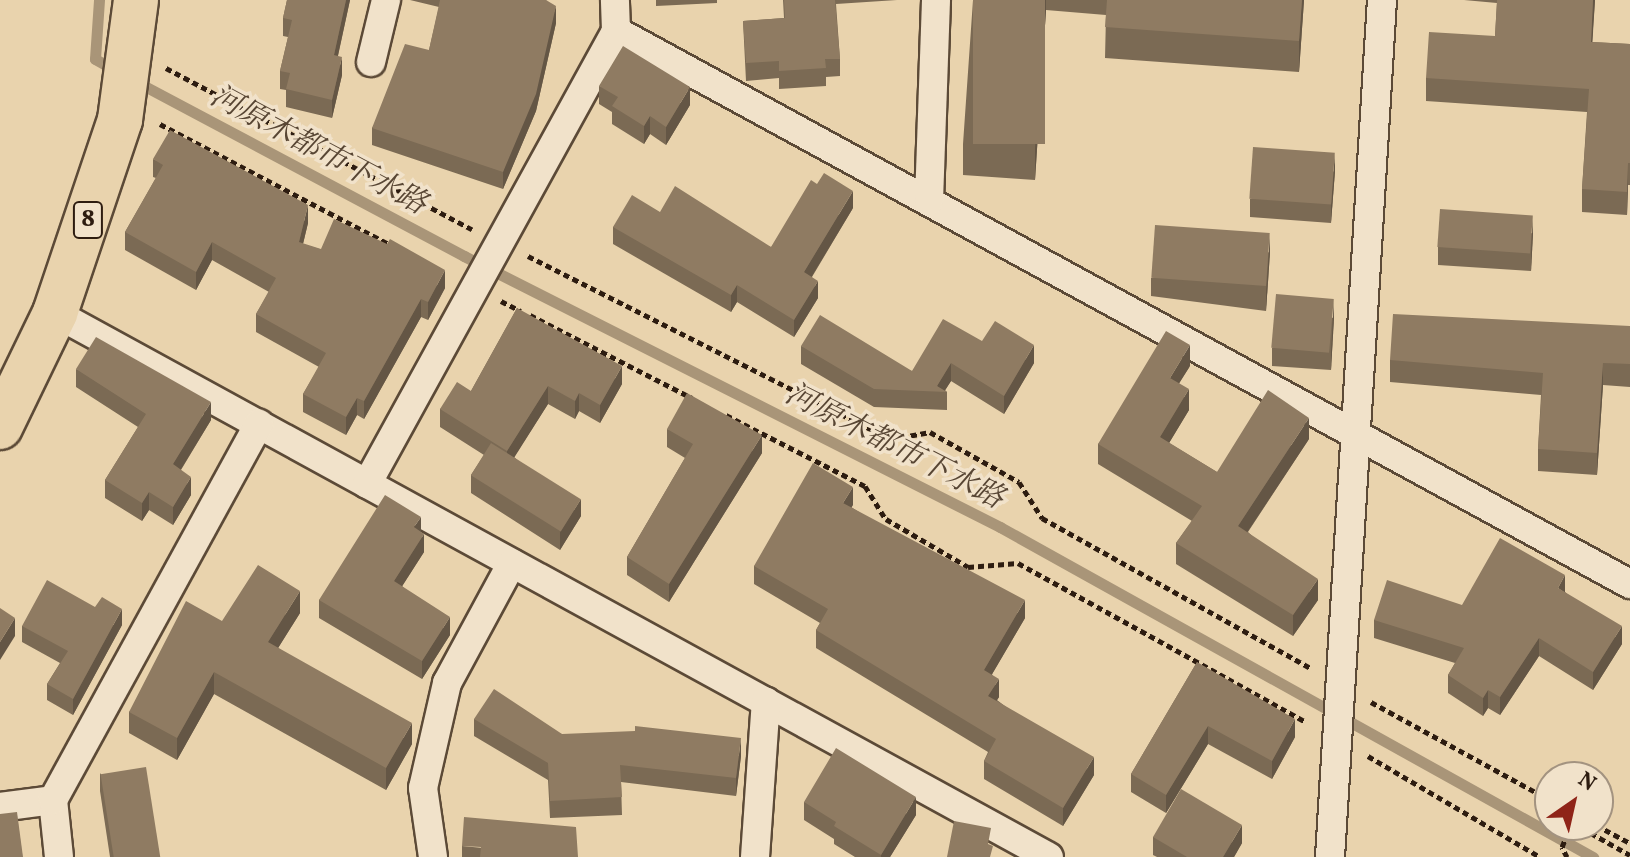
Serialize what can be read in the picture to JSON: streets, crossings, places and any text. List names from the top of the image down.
{
  "streets": {
    "main road": ["8"]
  },
  "water": ["河原木都市下水路"],
  "north": "top right"
}
